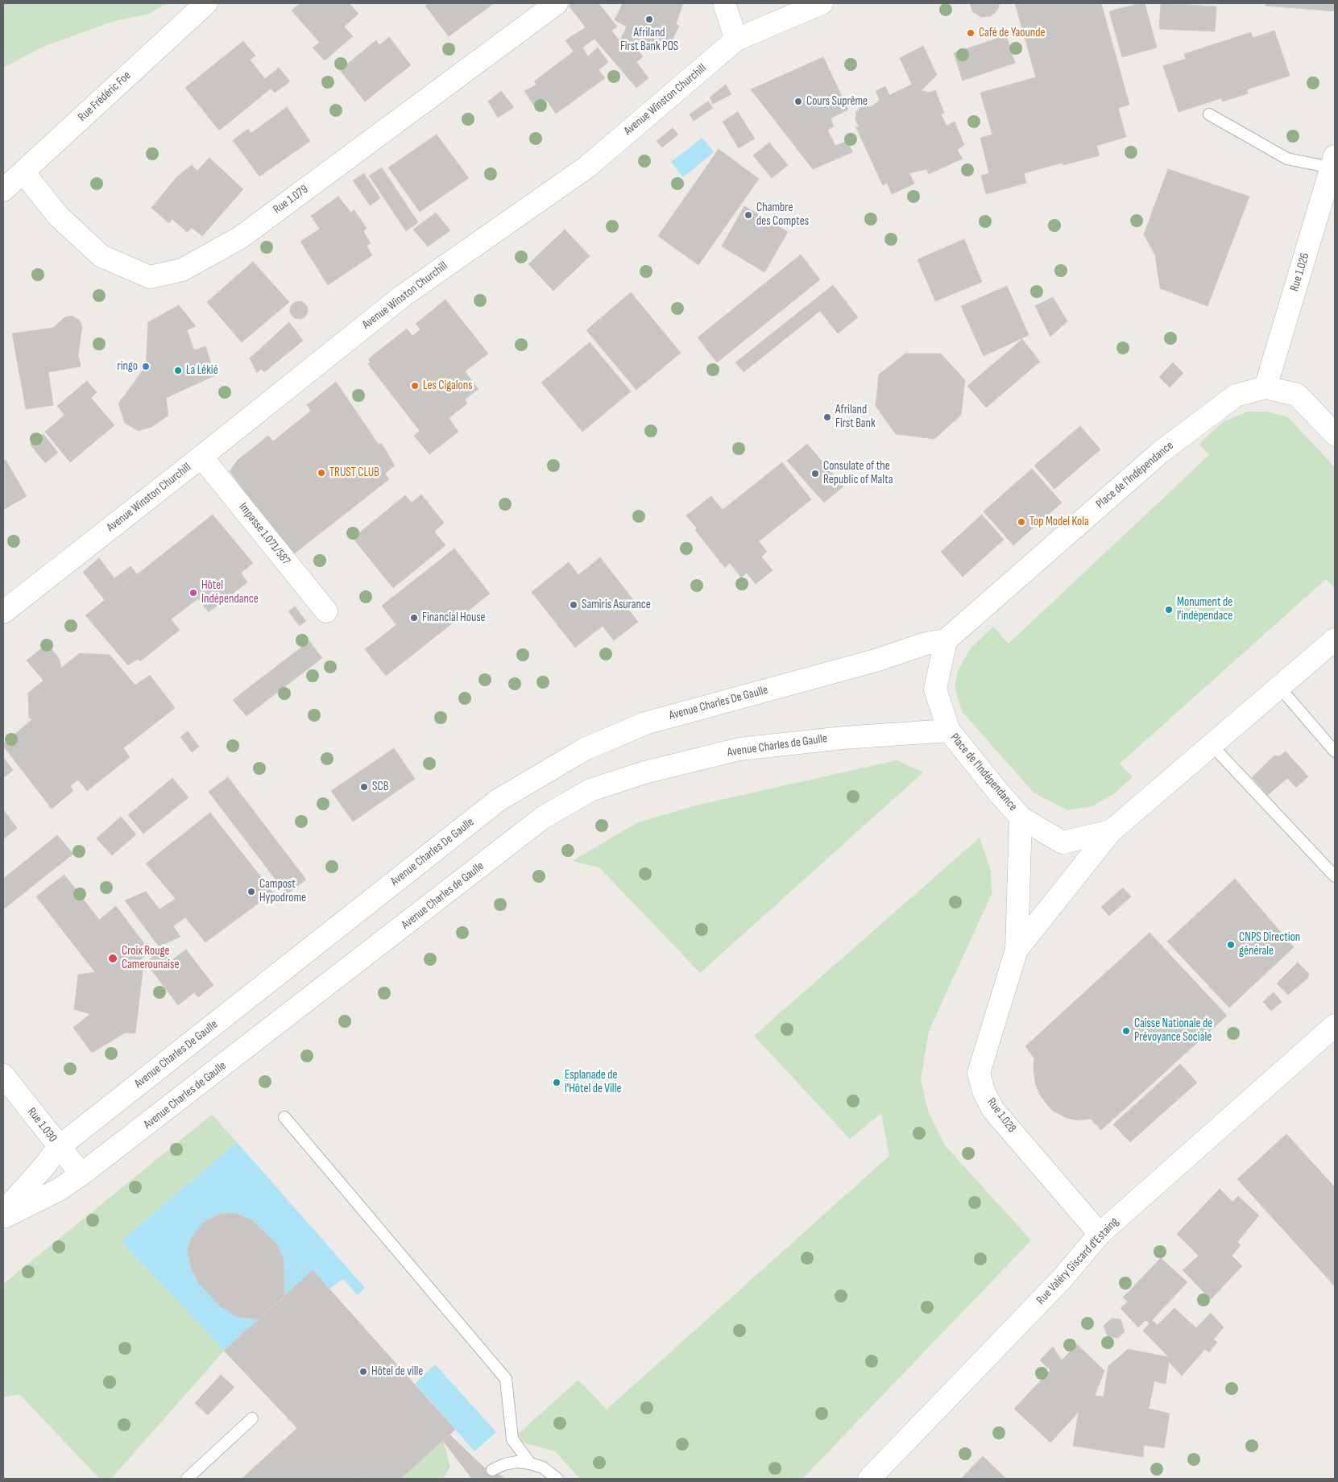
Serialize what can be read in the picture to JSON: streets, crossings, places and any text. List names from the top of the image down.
{
  "streets": {
    "street": [
      "Rue Frédéric Foe",
      "Avenue Winston Churchill",
      "Rue 1.079",
      "Rue 1.026",
      "Place de l'Indépendance",
      "Impasse 1.071/587",
      "Avenue Charles De Gaulle",
      "Avenue Charles de Gaulle",
      "Rue 1.028",
      "Rue 1.030",
      "Rue Valéry Giscard d'Estaing"
    ]
  },
  "crossings": [
    ["Rue Frédéric Foe", "Rue 1.079"],
    ["Avenue Winston Churchill", "Impasse 1.071/587"],
    ["Rue 1.026", "Place de l'Indépendance"],
    ["Place de l'Indépendance", "Avenue Charles De Gaulle"],
    ["Place de l'Indépendance", "Avenue Charles de Gaulle"],
    ["Place de l'Indépendance", "Rue 1.028"],
    ["Avenue Charles De Gaulle", "Rue 1.030"],
    ["Avenue Charles de Gaulle", "Rue 1.030"],
    ["Rue 1.028", "Rue Valéry Giscard d'Estaing"]
  ],
  "places": [
    "Afriland First Bank POS",
    "Café de Yaounde",
    "Cours Suprême",
    "Chambre des Comptes",
    "ringo",
    "La Lékié",
    "Les Cigalons",
    "Afriland First Bank",
    "TRUST CLUB",
    "Consulate of the Republic of Malta",
    "Top Model Kola",
    "Hôtel Indépendance",
    "Samiris Asurance",
    "Monument de l'indépendace",
    "Financial House",
    "SCB",
    "Campost Hypodrome",
    "CNPS Direction générale",
    "Croix Rouge Camerounaise",
    "Caisse Nationale de Prévoyance Sociale",
    "Esplanade de l'Hôtel de Ville",
    "Hôtel de ville"
  ]
}
